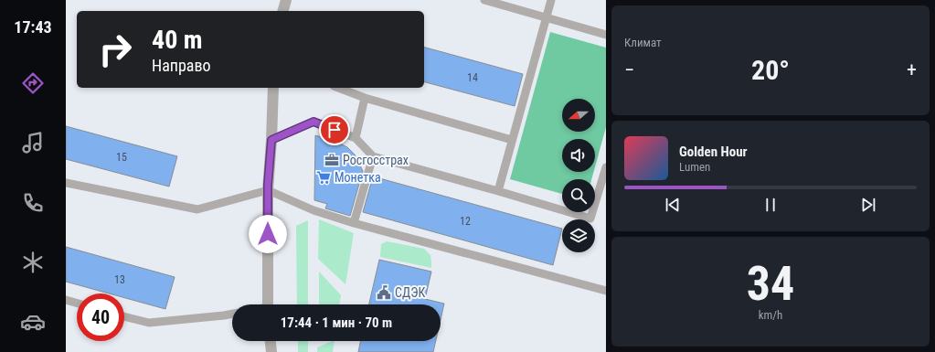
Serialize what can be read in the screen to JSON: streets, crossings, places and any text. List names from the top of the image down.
{
  "places": {
    "office": ["Росгосстрах"],
    "supermarket": ["Монетка"],
    "public building": ["СДЭК"]
  },
  "house_numbers": [
    "14",
    "15",
    "12",
    "13"
  ],
  "north": "left",
  "page": {
    "tabs": "17:43",
    "tile": [
      "Климат",
      ["34", "km/h"]
    ],
    "turn": ["40 m", "Направо"],
    "heat": ["−", "20°", "+"],
    "song": ["Golden Hour", "Lumen"],
    "limit": "40",
    "trip": "17:44 · 1 мин · 70 m"
  }
}
